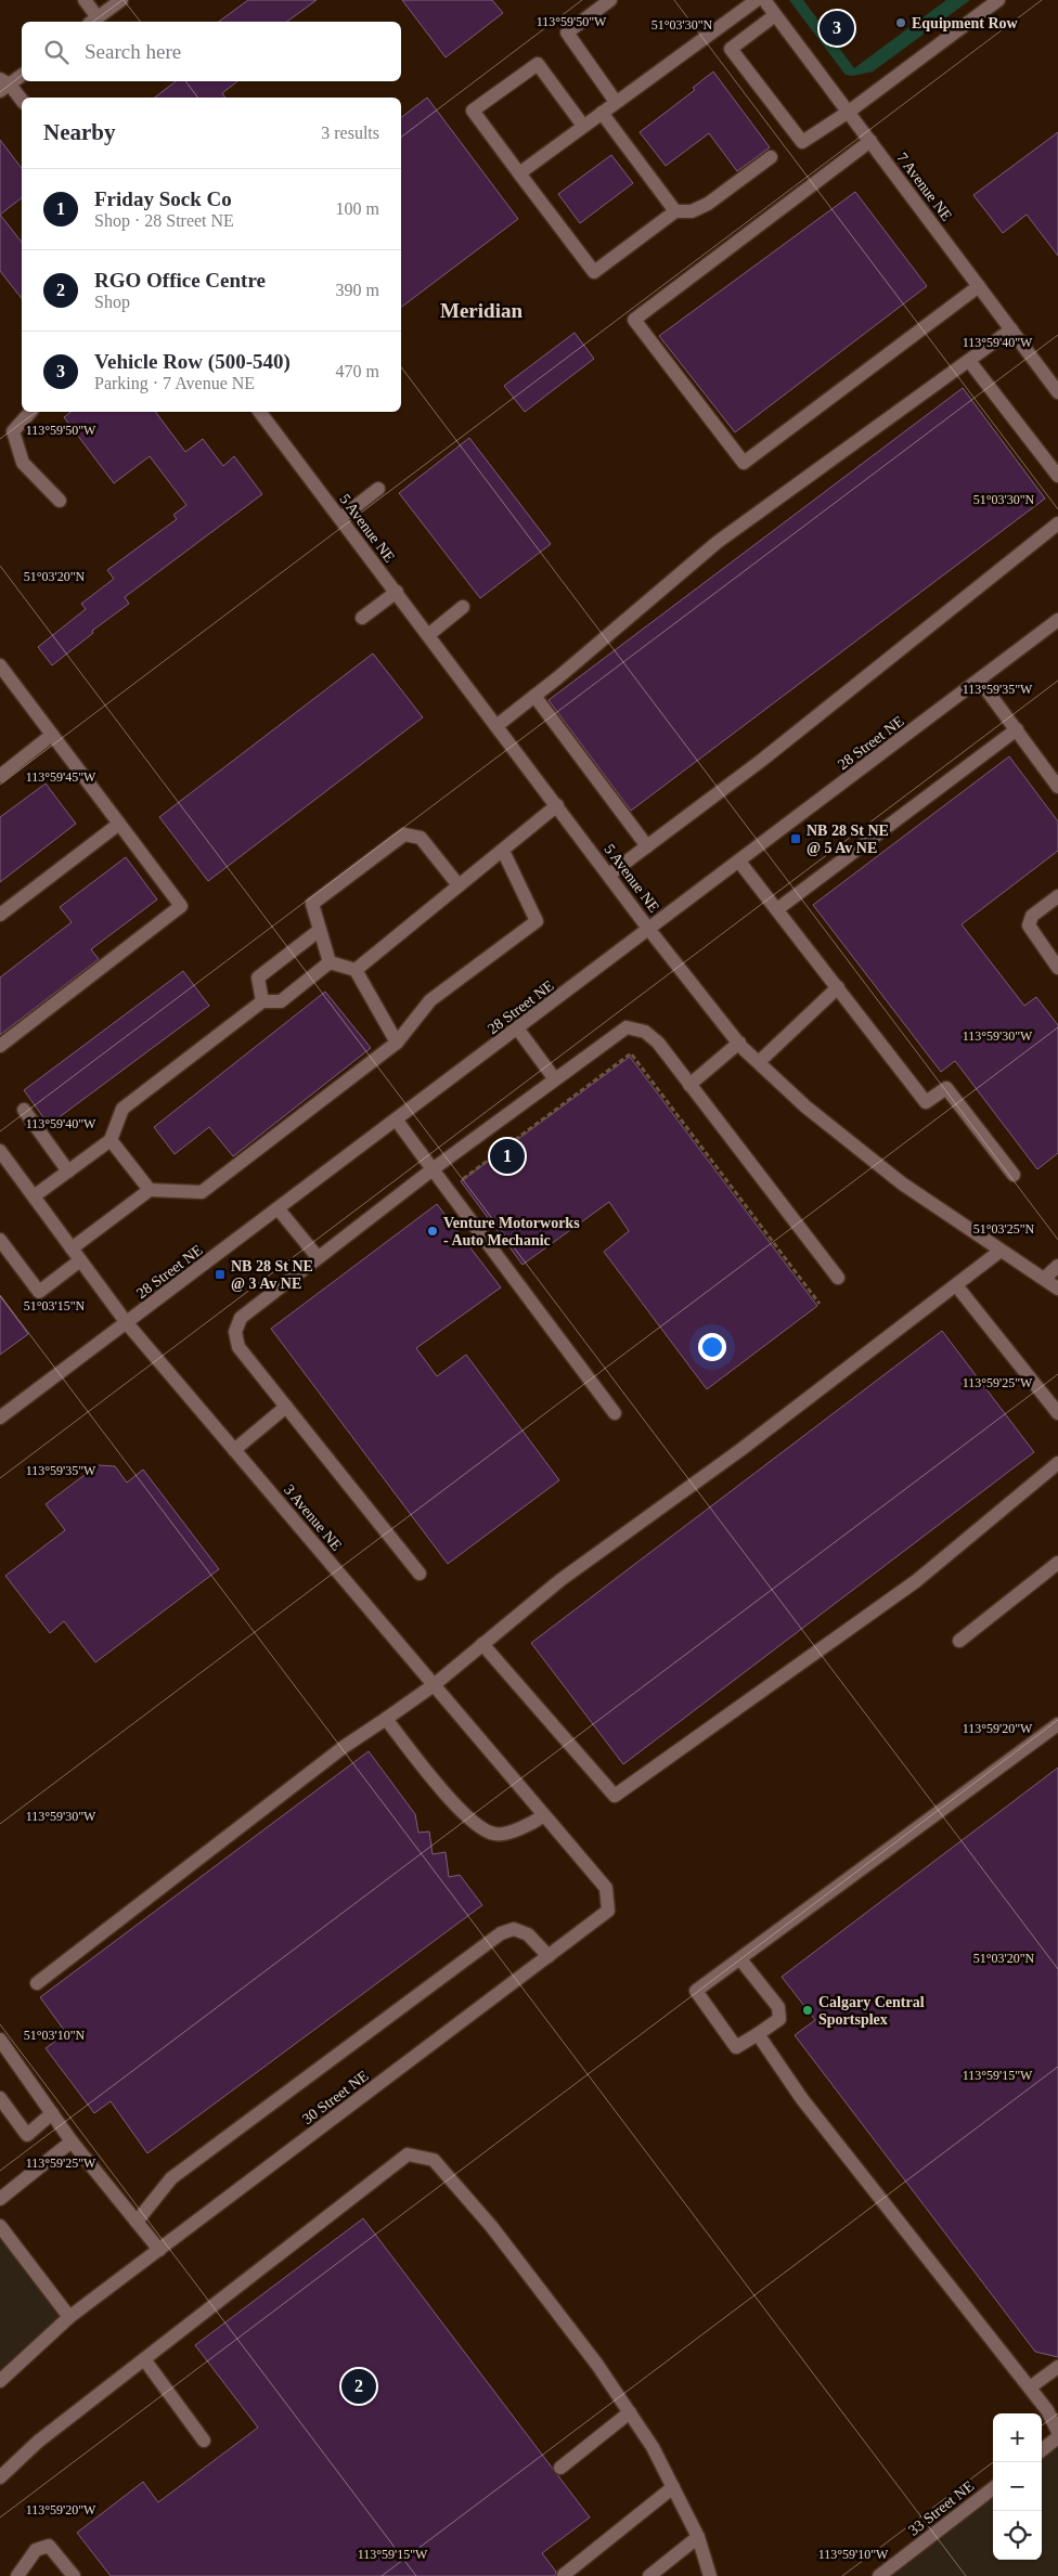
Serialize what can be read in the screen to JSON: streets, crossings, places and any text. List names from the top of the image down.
{
  "streets": {
    "street": [
      "7 Avenue NE",
      "5 Avenue NE",
      "28 Street NE",
      "3 Avenue NE",
      "30 Street NE",
      "33 Street NE"
    ]
  },
  "crossings": [
    ["5 Avenue NE", "28 Street NE"],
    ["28 Street NE", "3 Avenue NE"],
    ["3 Avenue NE", "30 Street NE"]
  ],
  "districts": ["Meridian"],
  "places": {
    "other": ["Equipment Row", "Venture Motorworks - Auto Mechanic", "Calgary Central Sportsplex"],
    "transit": ["NB 28 St NE @ 5 Av NE", "NB 28 St NE @ 3 Av NE"]
  },
  "page": {
    "pins": ["3", "1", "2"],
    "search": "Search here",
    "heading": ["Nearby", "3 results"],
    "list": [
      {
        "mark": "1",
        "name": "Friday Sock Co",
        "note": "Shop · 28 Street NE",
        "value": "100 m"
      },
      {
        "mark": "2",
        "name": "RGO Office Centre",
        "note": "Shop",
        "value": "390 m"
      },
      {
        "mark": "3",
        "name": "Vehicle Row (500-540)",
        "note": "Parking · 7 Avenue NE",
        "value": "470 m"
      }
    ],
    "map_buttons": ["+", "−"]
  },
  "coordinates": [
    "113°59'50\"W",
    "51°03'30\"N",
    "113°59'40\"W",
    "51°03'20\"N",
    "113°59'35\"W",
    "113°59'45\"W",
    "113°59'30\"W",
    "51°03'25\"N",
    "51°03'15\"N",
    "113°59'25\"W",
    "113°59'20\"W",
    "51°03'10\"N",
    "113°59'15\"W",
    "113°59'10\"W"
  ]
}
